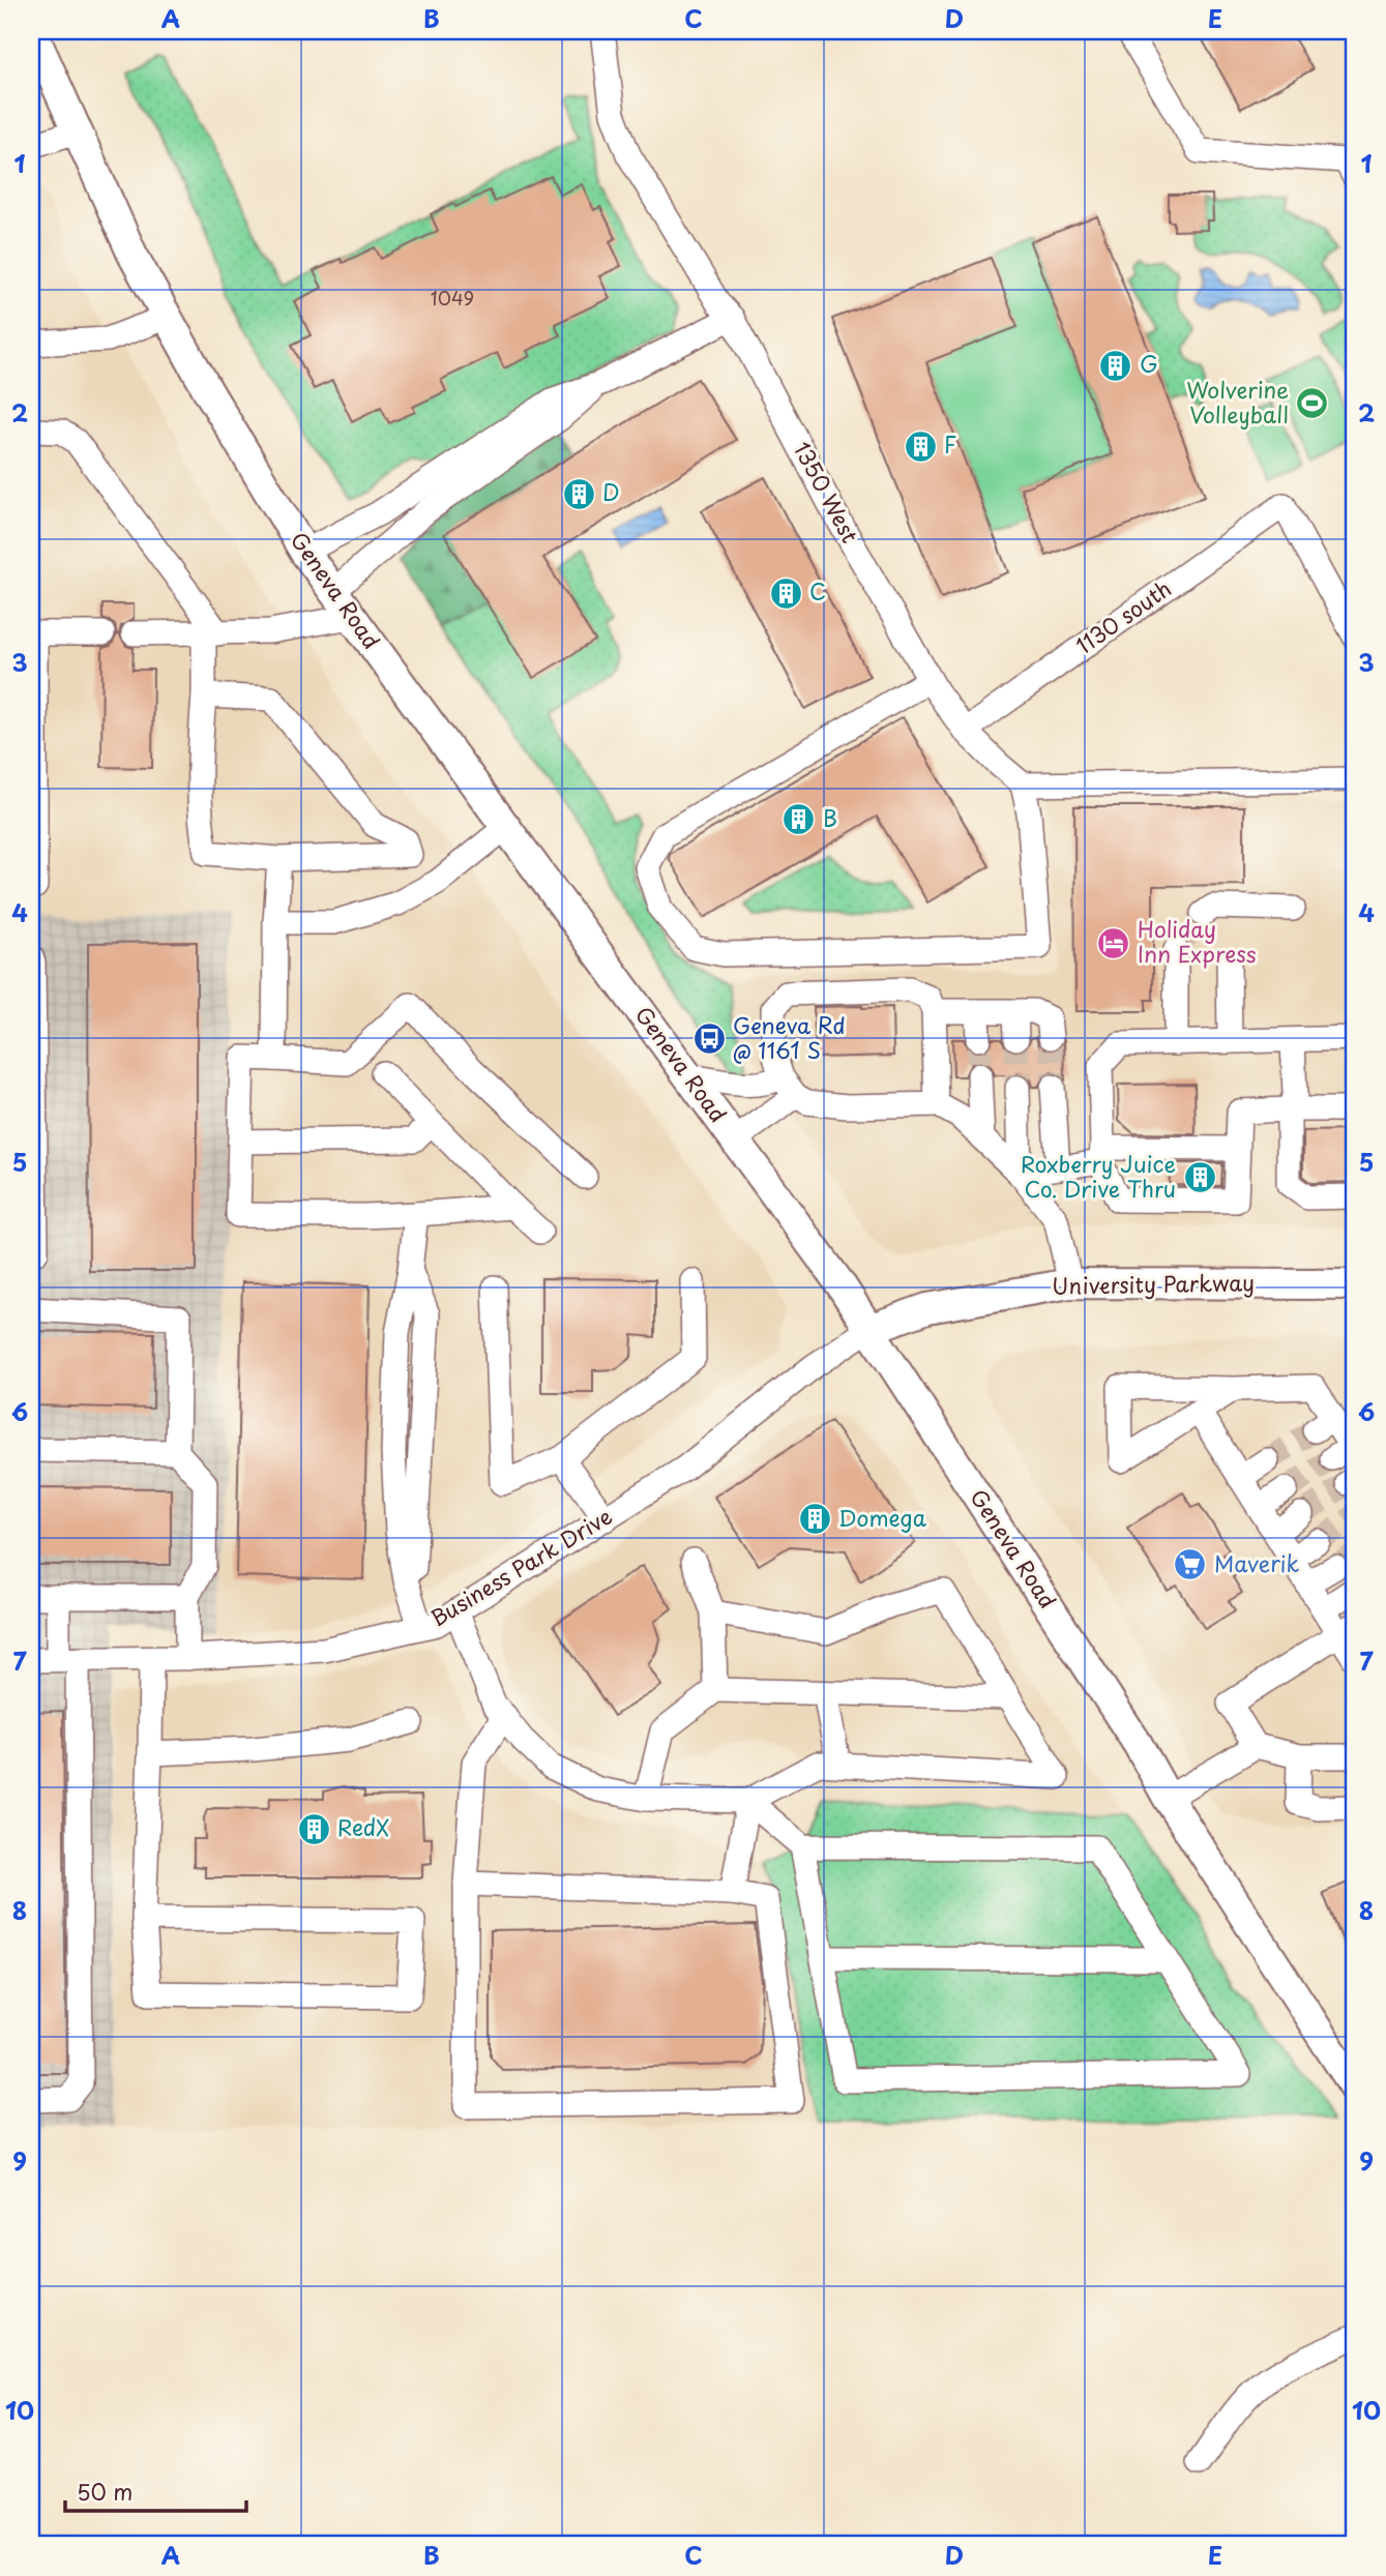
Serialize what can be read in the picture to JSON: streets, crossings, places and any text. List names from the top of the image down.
{
  "streets": {
    "main road": ["Geneva Road", "University Parkway"],
    "street": ["1350 West", "1130 south", "Business Park Drive"]
  },
  "crossings": [
    ["1350 West", "1130 south"],
    ["Geneva Road", "University Parkway"],
    ["Geneva Road", "Business Park Drive"],
    ["University Parkway", "Business Park Drive"]
  ],
  "places": {
    "building": [
      "G",
      "F",
      "D",
      "C",
      "B",
      "Roxberry Juice Co. Drive Thru",
      "Domega",
      "RedX"
    ],
    "sports": ["Wolverine Volleyball"],
    "hotel": ["Holiday Inn Express"],
    "bus stop": ["Geneva Rd @ 1161 S"],
    "supermarket": ["Maverik"]
  },
  "house_numbers": ["1049"],
  "scale_bar": "50 m",
  "grid": {
    "columns": [
      "A",
      "B",
      "C",
      "D",
      "E"
    ],
    "rows": [
      "1",
      "2",
      "3",
      "4",
      "5",
      "6",
      "7",
      "8",
      "9",
      "10"
    ]
  }
}
